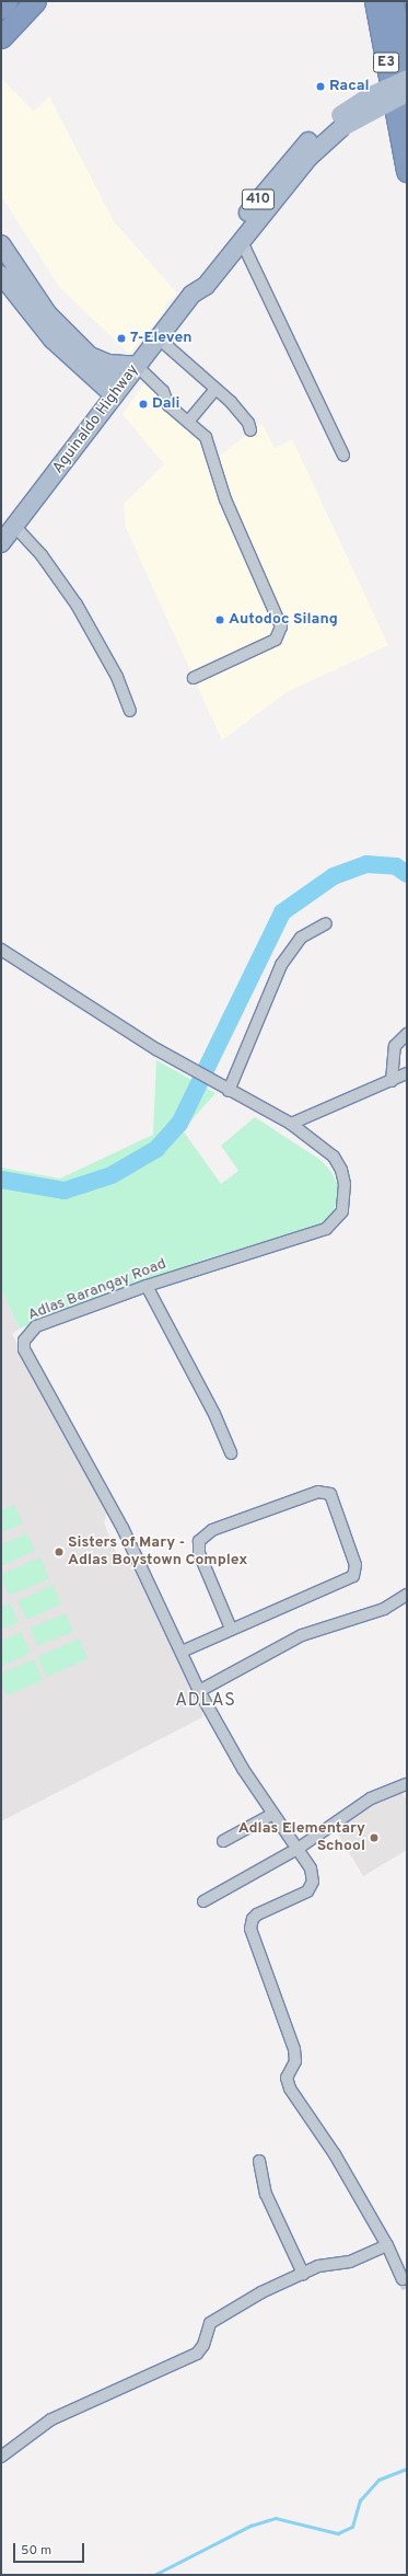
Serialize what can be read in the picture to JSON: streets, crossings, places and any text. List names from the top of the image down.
{
  "streets": {
    "highway": ["E3"],
    "main road": ["410", "Aguinaldo Highway"],
    "street": ["Adlas Barangay Road"]
  },
  "districts": ["ADLAS"],
  "places": [
    "Racal",
    "7-Eleven",
    "Dali",
    "Autodoc Silang",
    "Sisters of Mary - Adlas Boystown Complex",
    "Adlas Elementary School"
  ],
  "scale_bar": "50 m"
}
